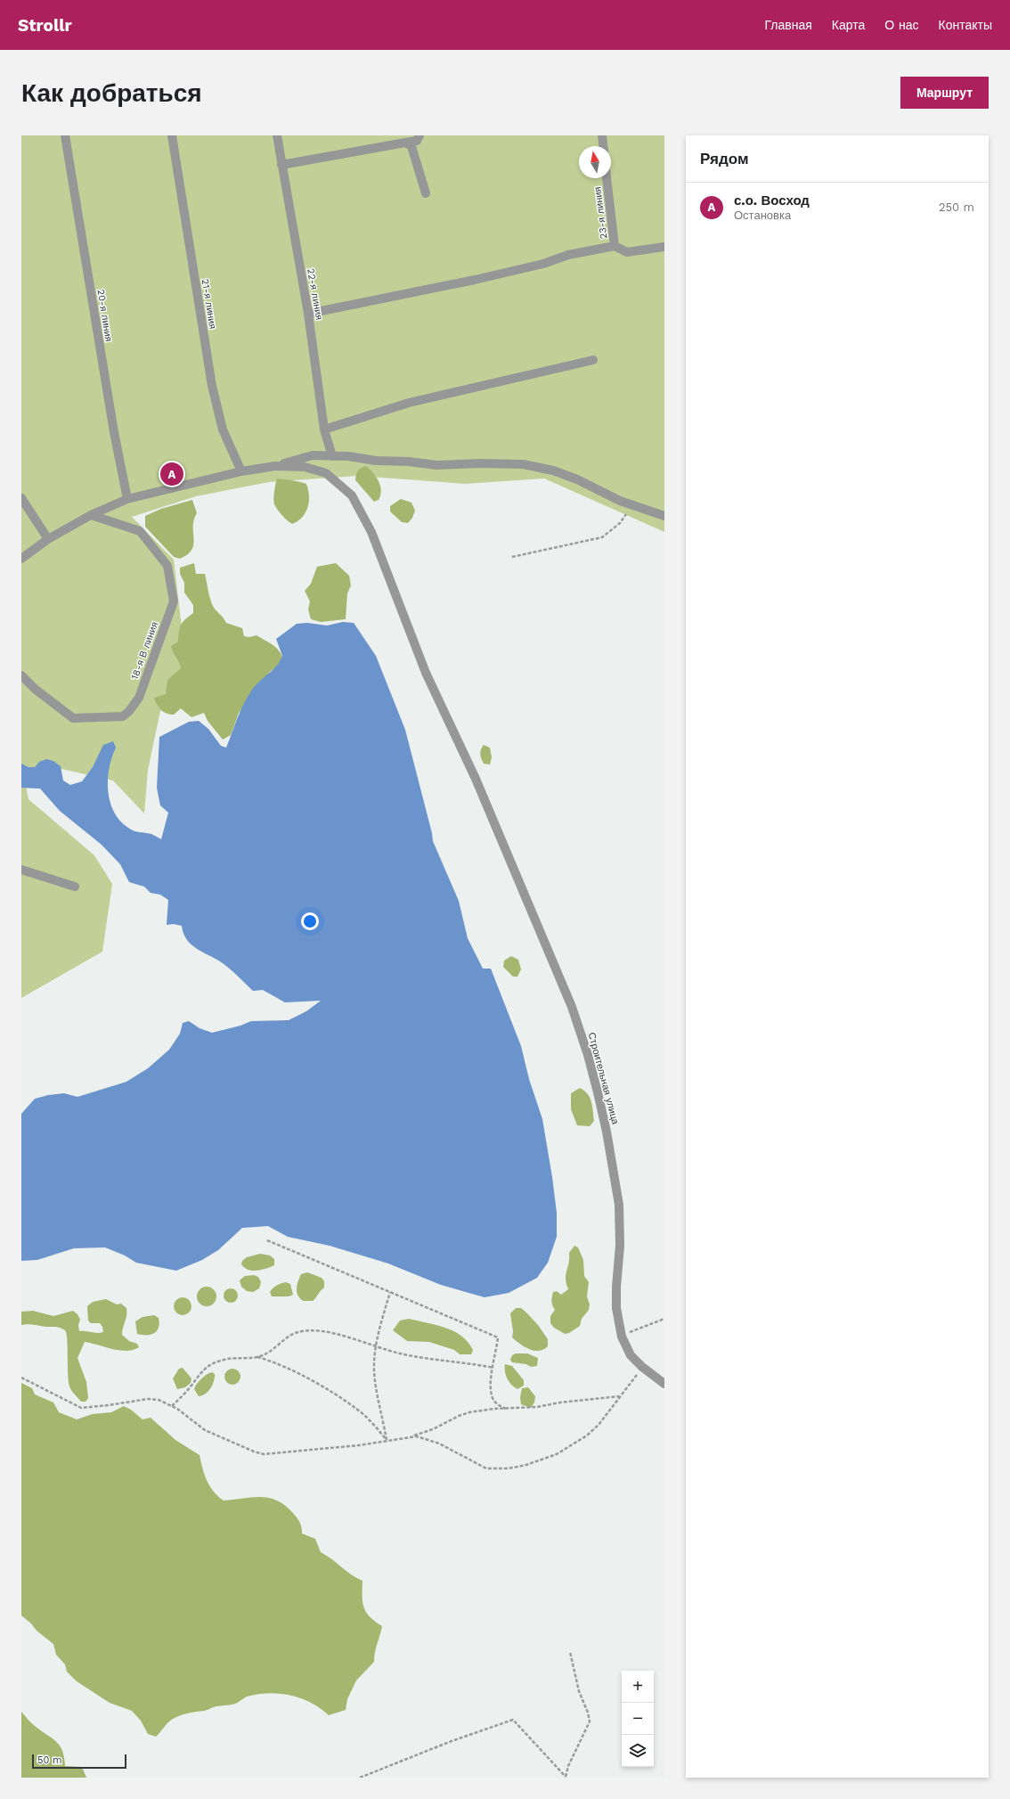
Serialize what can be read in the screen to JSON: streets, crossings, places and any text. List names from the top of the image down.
{
  "streets": {
    "street": [
      "23-я линия",
      "22-я линия",
      "21-я линия",
      "20-я линия",
      "18-я В линия",
      "Строительная улица"
    ]
  },
  "scale_bar": "50 m",
  "north": "top",
  "page": {
    "header": "Strollr",
    "nav": [
      "Главная",
      "Карта",
      "О нас",
      "Контакты"
    ],
    "buttons": "Маршрут",
    "title": "Как добраться",
    "heading": "Рядом",
    "list": [
      {
        "mark": "A",
        "name": "с.о. Восход",
        "note": "Остановка",
        "value": "250 m"
      }
    ],
    "pins": "A",
    "map_buttons": ["+", "−"],
    "scale": "50 m"
  }
}
